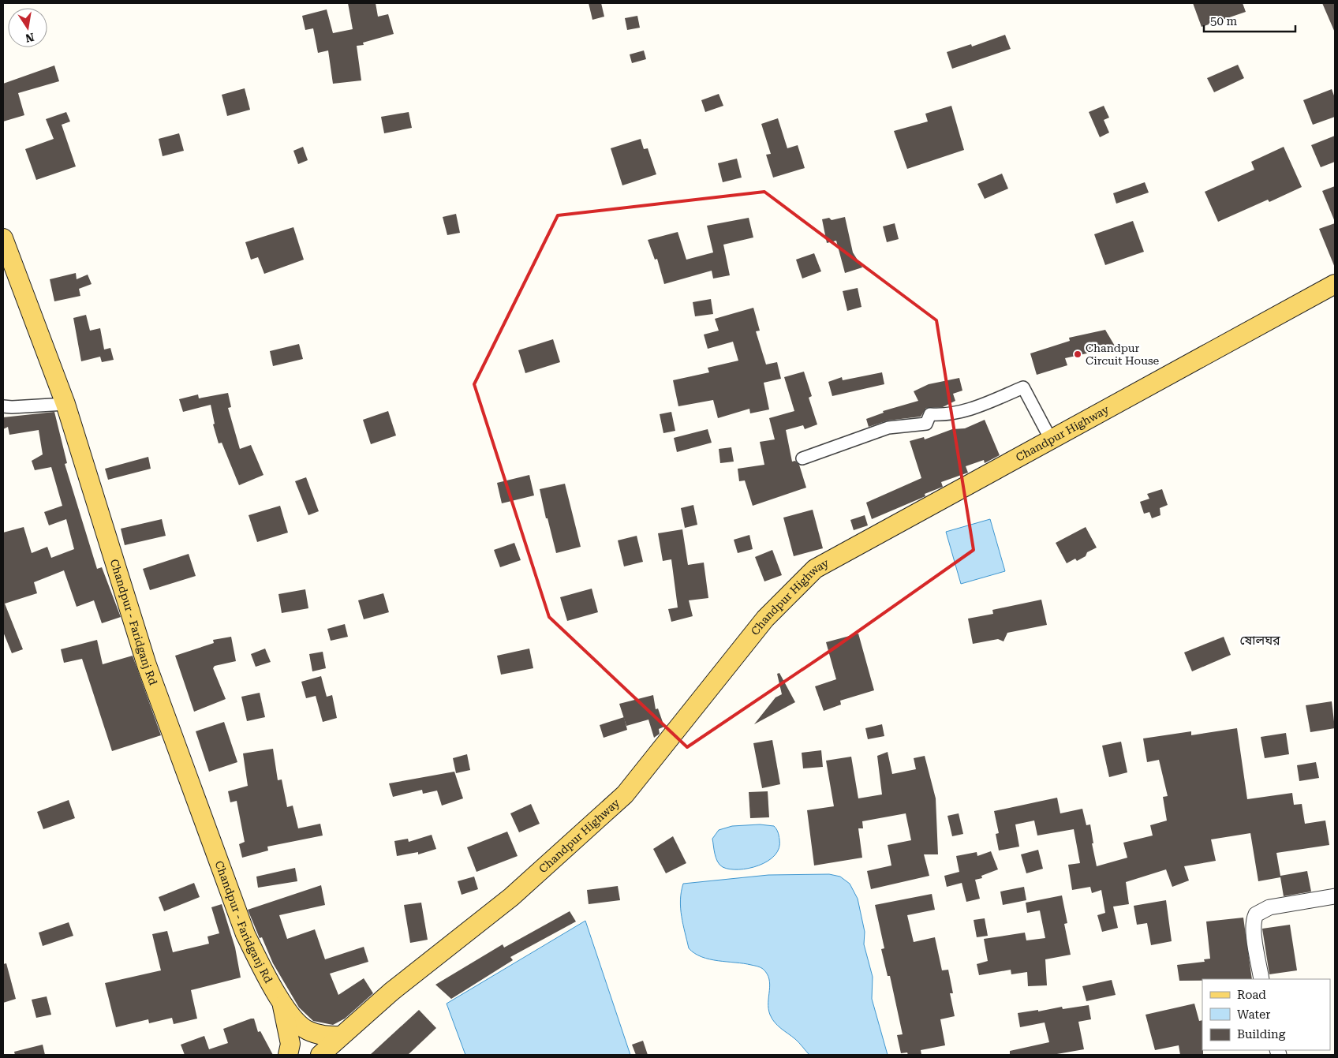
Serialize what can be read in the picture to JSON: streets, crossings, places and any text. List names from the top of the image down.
{
  "streets": {
    "main road": ["Chandpur Highway", "Chandpur - Faridganj Rd"]
  },
  "crossings": [
    ["Chandpur Highway", "Chandpur - Faridganj Rd"]
  ],
  "districts": ["ষোলঘর"],
  "places": ["Chandpur Circuit House"],
  "legend": ["Road", "Water", "Building"],
  "scale_bar": "50 m",
  "north": "bottom"
}
